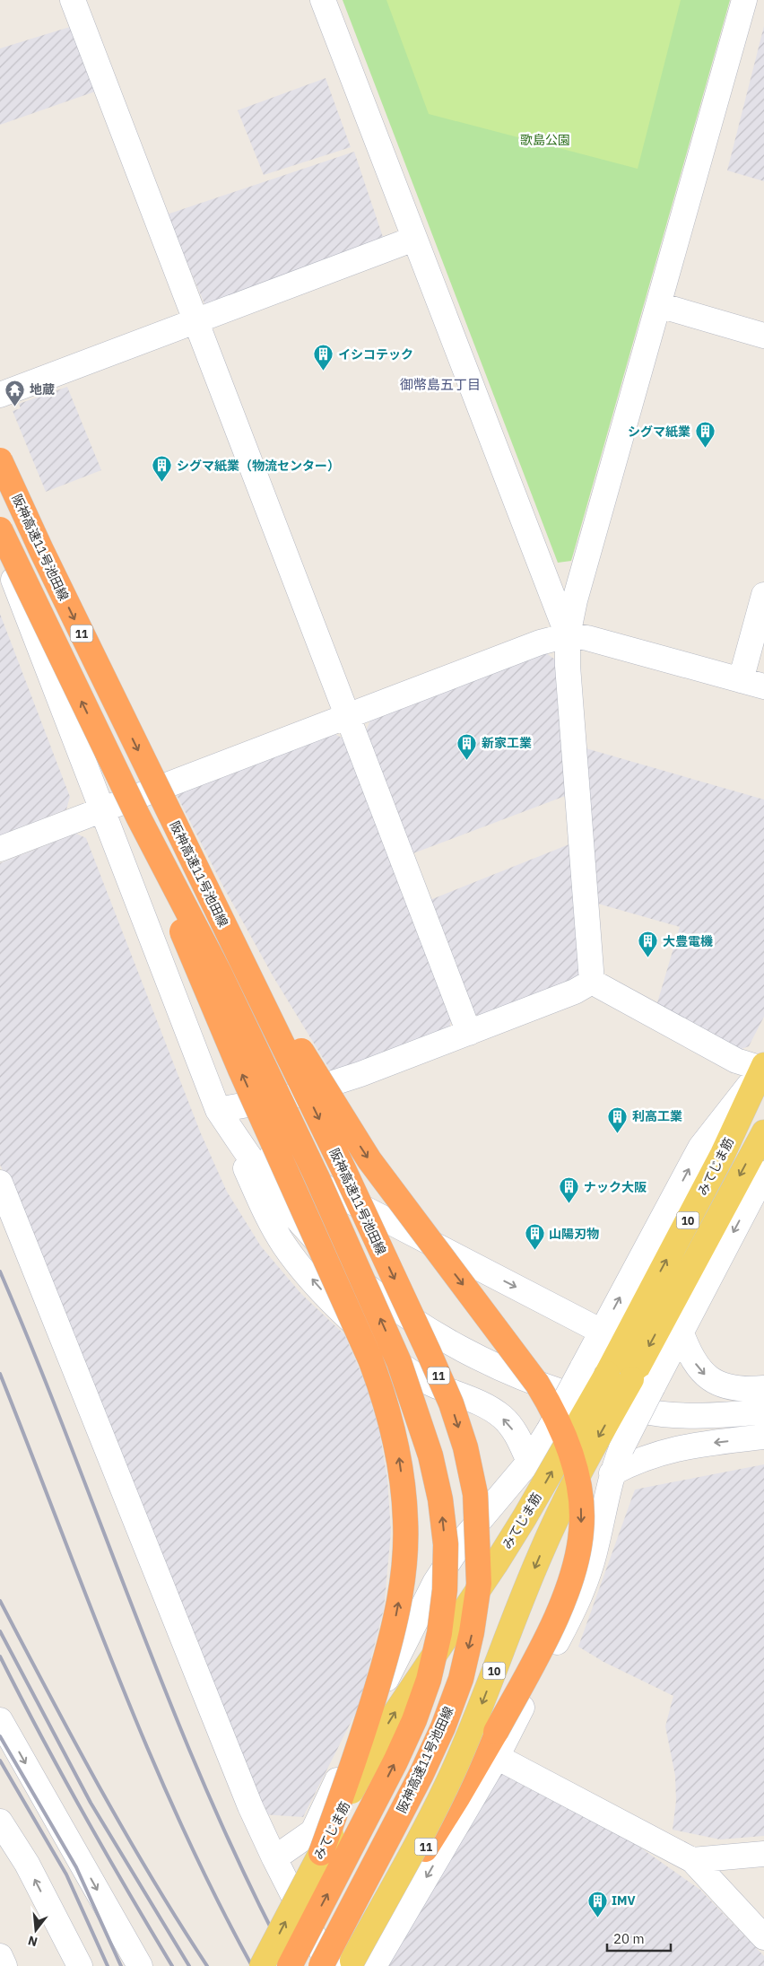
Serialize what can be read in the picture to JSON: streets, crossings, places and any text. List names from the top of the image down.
{
  "streets": {
    "highway": ["阪神高速11号池田線", "11"],
    "main road": ["みてじま筋", "10"]
  },
  "crossings": [
    ["阪神高速11号池田線", "11"],
    ["11", "みてじま筋"]
  ],
  "districts": ["御幣島五丁目"],
  "parks": ["歌島公園"],
  "places": {
    "building": [
      "イシコテック",
      "シグマ紙業",
      "シグマ紙業（物流センター）",
      "新家工業",
      "大豊電機",
      "利高工業",
      "ナック大阪",
      "山陽刃物",
      "IMV"
    ],
    "temple": ["地蔵"]
  },
  "scale_bar": "20 m",
  "north": "bottom"
}
